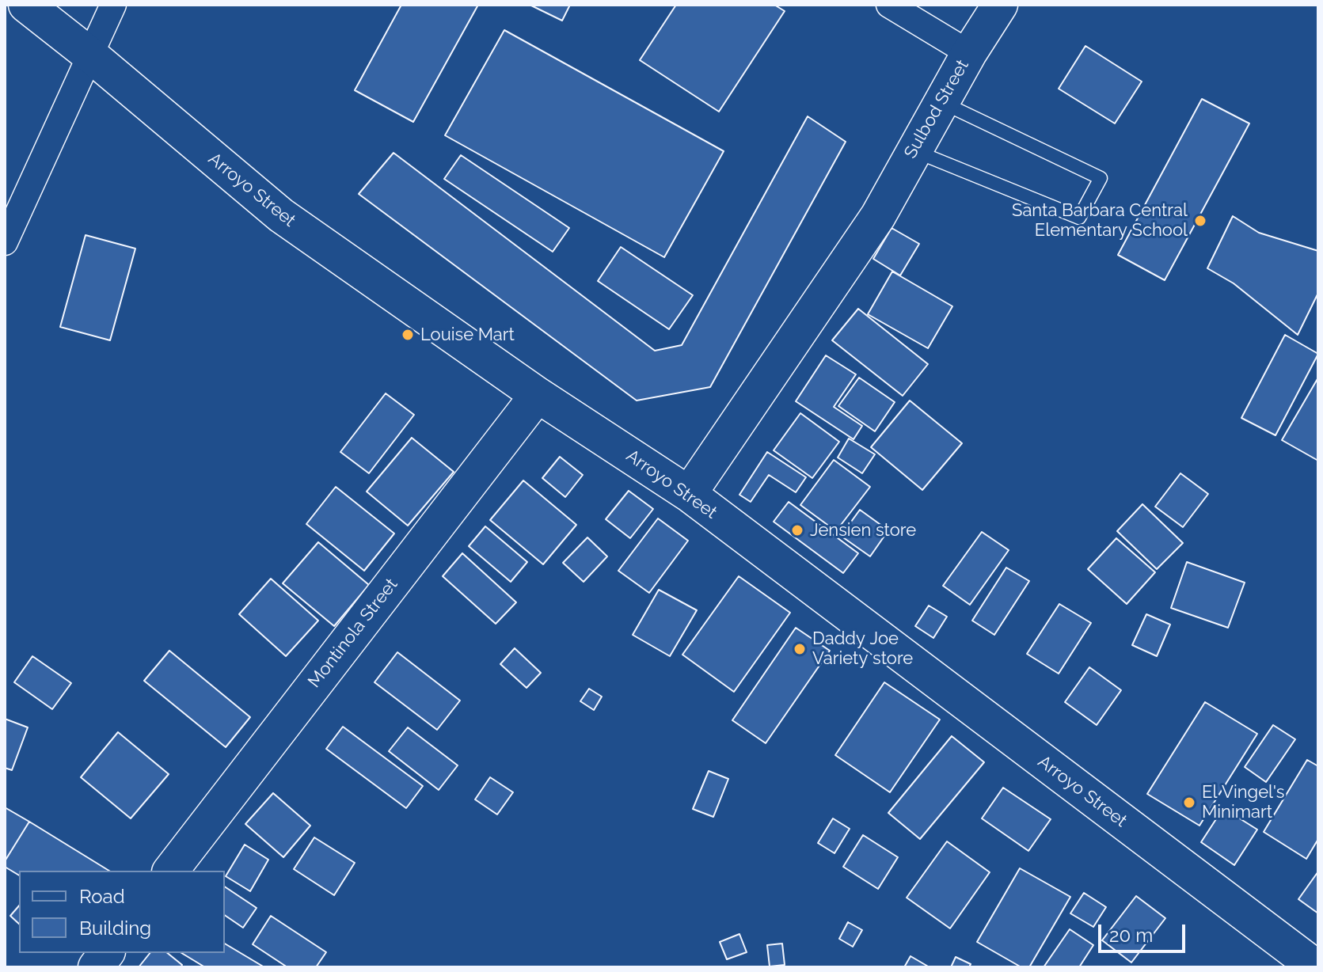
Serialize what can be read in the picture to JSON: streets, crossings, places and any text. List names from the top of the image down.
{
  "streets": {
    "street": ["Sulbod Street", "Arroyo Street", "Montinola Street"]
  },
  "crossings": [
    ["Sulbod Street", "Arroyo Street"],
    ["Arroyo Street", "Montinola Street"]
  ],
  "places": [
    "Santa Barbara Central Elementary School",
    "Louise Mart",
    "Jensien store",
    "Daddy Joe Variety store",
    "El Vingel's Minimart"
  ],
  "legend": ["Road", "Building"],
  "scale_bar": "20 m"
}
